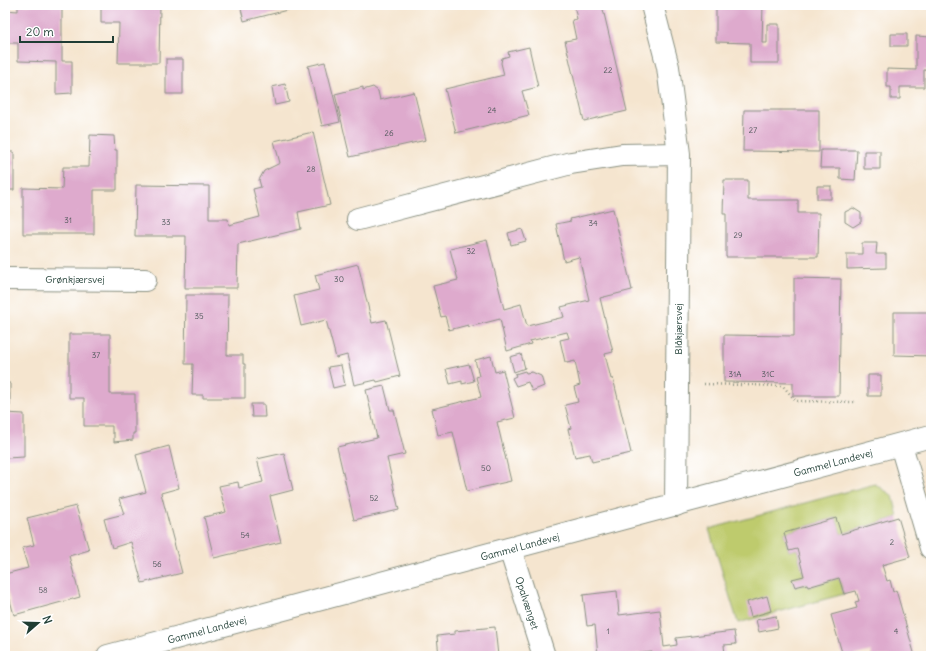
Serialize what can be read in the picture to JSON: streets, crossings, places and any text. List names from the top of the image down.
{
  "streets": {
    "street": [
      "Grønkjærsvej",
      "Blåkjærsvej",
      "Gammel Landevej",
      "Opalvænget"
    ]
  },
  "crossings": [
    ["Blåkjærsvej", "Gammel Landevej"],
    ["Gammel Landevej", "Opalvænget"]
  ],
  "house_numbers": [
    "22",
    "24",
    "27",
    "26",
    "28",
    "31",
    "33",
    "34",
    "29",
    "32",
    "30",
    "35",
    "37",
    "31A",
    "31C",
    "50",
    "52",
    "54",
    "2",
    "56",
    "58",
    "1",
    "4"
  ],
  "scale_bar": "20 m",
  "north": "right"
}
